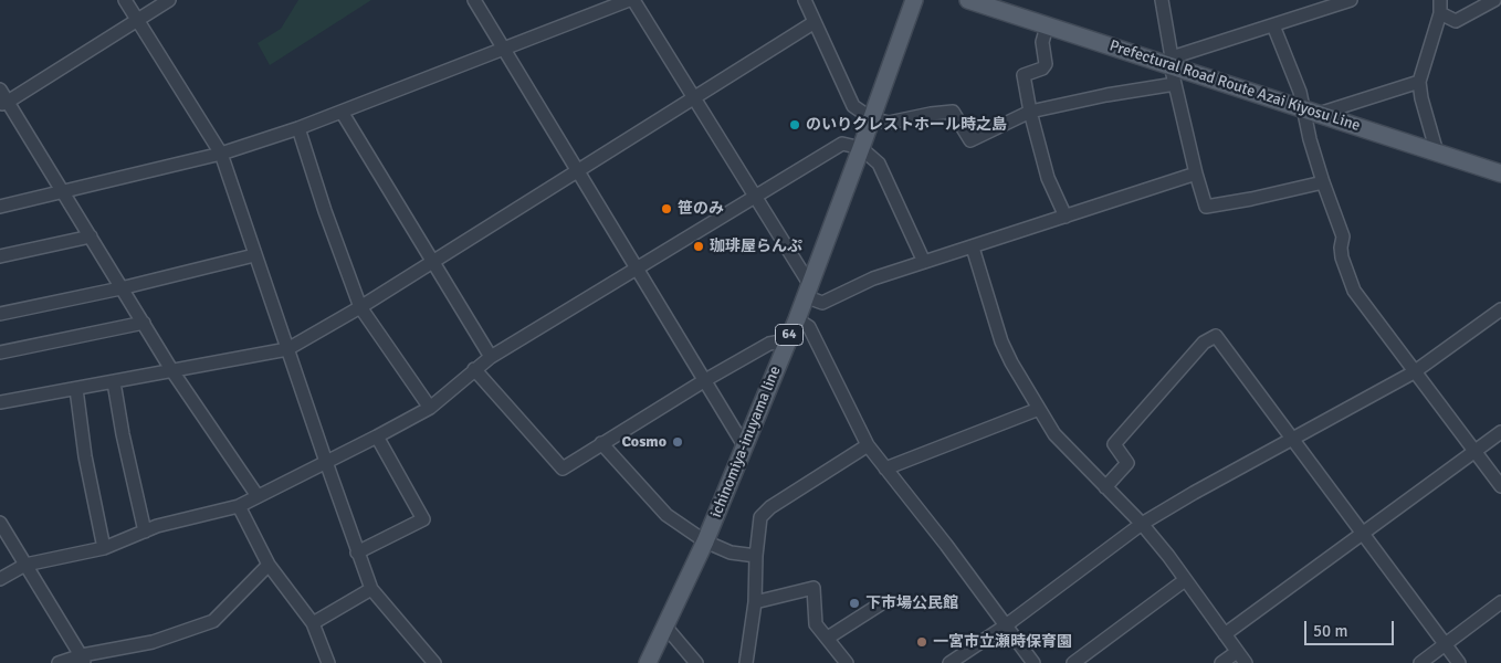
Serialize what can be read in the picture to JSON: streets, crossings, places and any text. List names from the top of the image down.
{
  "streets": {
    "main road": ["Prefectural Road Route Azai Kiyosu Line", "64", "ichinomiya-inuyama line"]
  },
  "places": [
    "のいりクレストホール時之島",
    "笹のみ",
    "珈琲屋らんぷ",
    "Cosmo",
    "下市場公民館",
    "一宮市立瀬時保育園"
  ],
  "scale_bar": "50 m"
}
